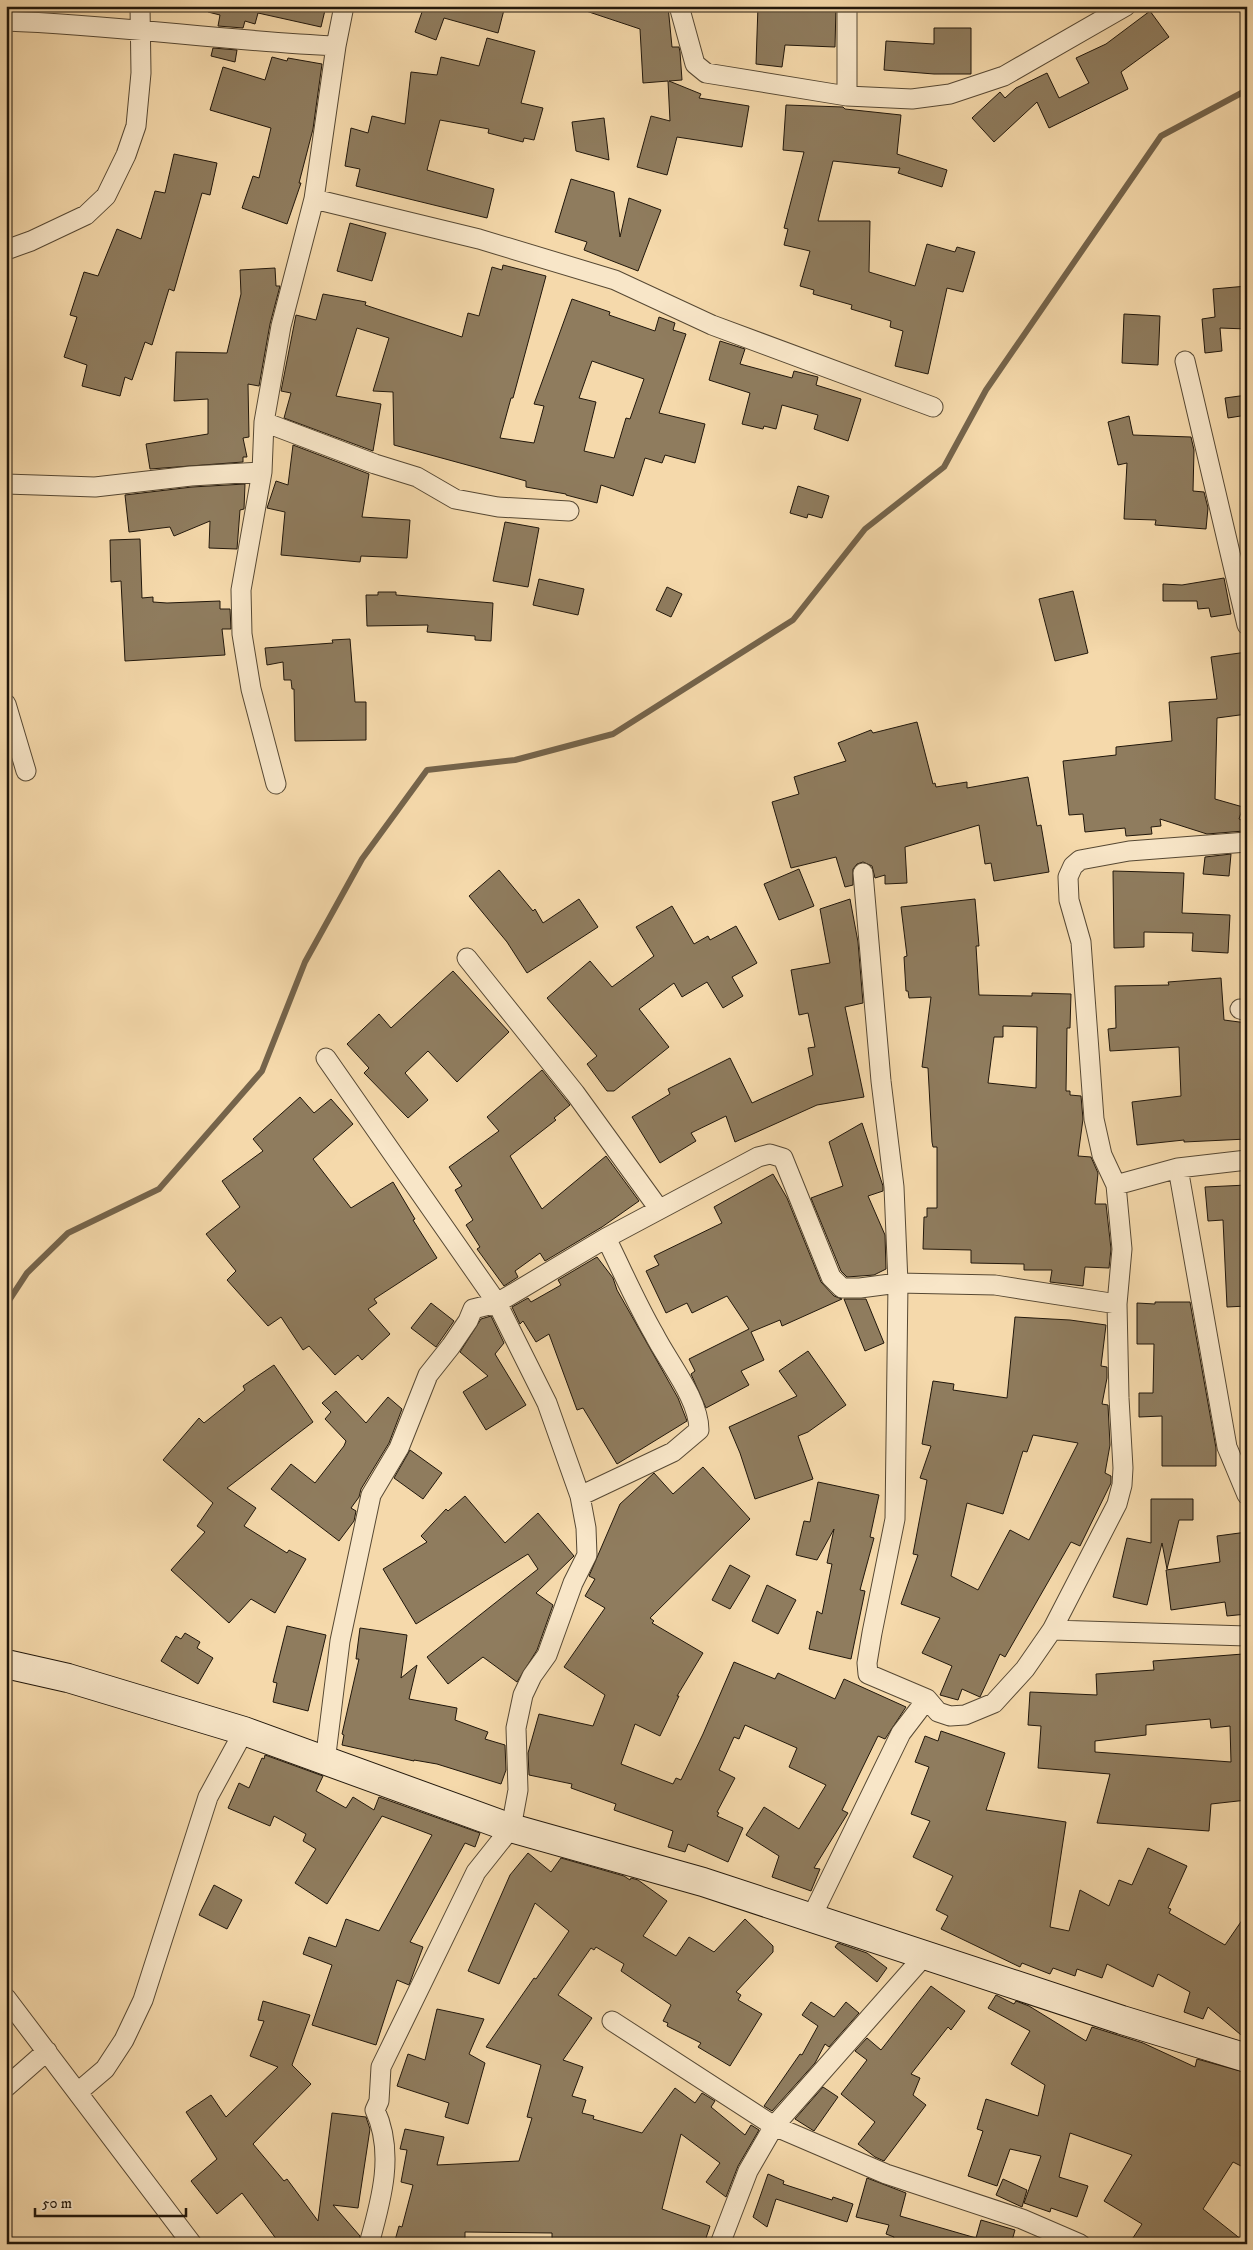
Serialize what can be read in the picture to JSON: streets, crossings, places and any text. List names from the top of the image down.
{
  "scale_bar": "50 m"
}
